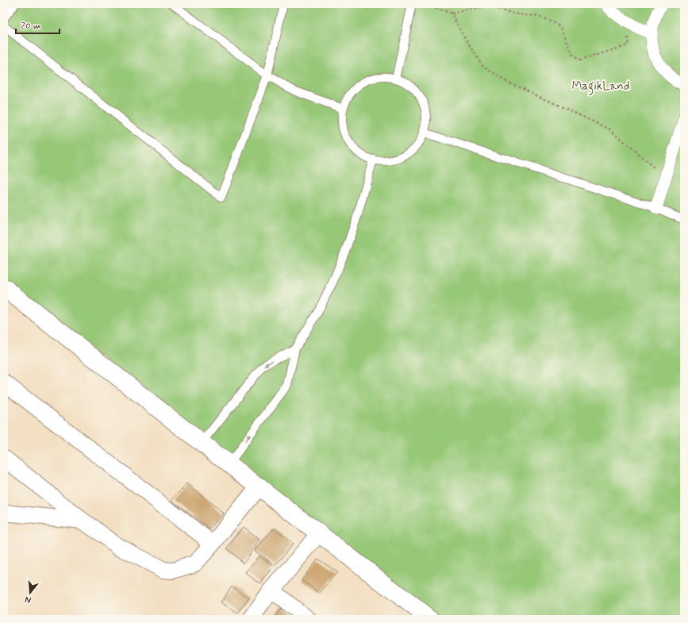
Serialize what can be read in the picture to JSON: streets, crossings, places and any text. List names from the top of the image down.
{
  "parks": ["MagikLand"],
  "scale_bar": "20 m",
  "north": "bottom"
}
